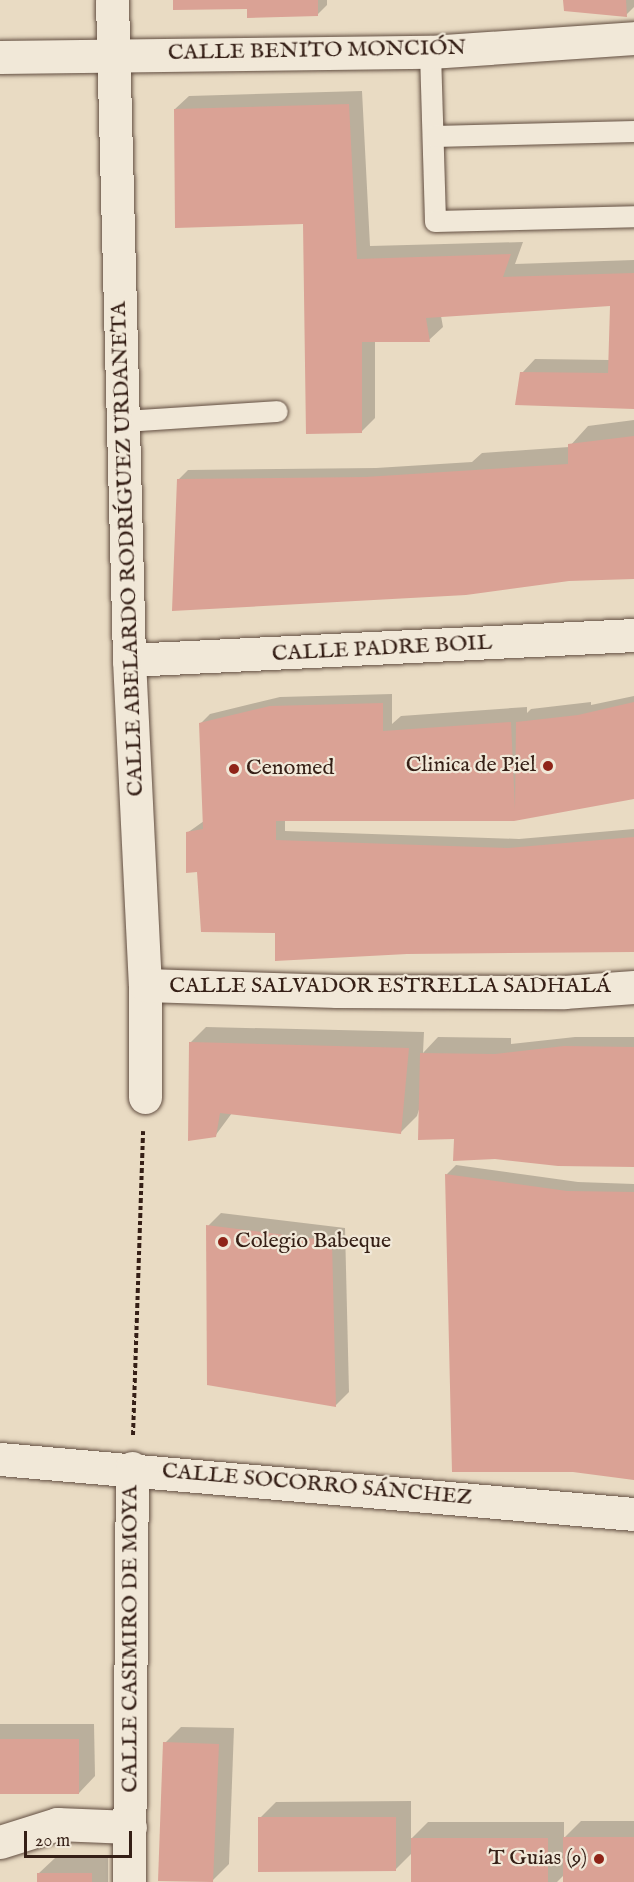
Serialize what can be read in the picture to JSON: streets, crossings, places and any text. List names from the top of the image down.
{
  "streets": {
    "street": [
      "CALLE BENITO MONCIÓN",
      "CALLE ABELARDO RODRÍGUEZ URDANETA",
      "CALLE PADRE BOIL",
      "CALLE SALVADOR ESTRELLA SADHALÁ",
      "CALLE SOCORRO SÁNCHEZ",
      "CALLE CASIMIRO DE MOYA"
    ]
  },
  "crossings": [
    ["CALLE BENITO MONCIÓN", "CALLE ABELARDO RODRÍGUEZ URDANETA"],
    ["CALLE ABELARDO RODRÍGUEZ URDANETA", "CALLE PADRE BOIL"],
    ["CALLE ABELARDO RODRÍGUEZ URDANETA", "CALLE SALVADOR ESTRELLA SADHALÁ"],
    ["CALLE SOCORRO SÁNCHEZ", "CALLE CASIMIRO DE MOYA"]
  ],
  "places": [
    "Clinica de Piel",
    "Cenomed",
    "Colegio Babeque",
    "T Guias (9)"
  ],
  "scale_bar": "20 m"
}
